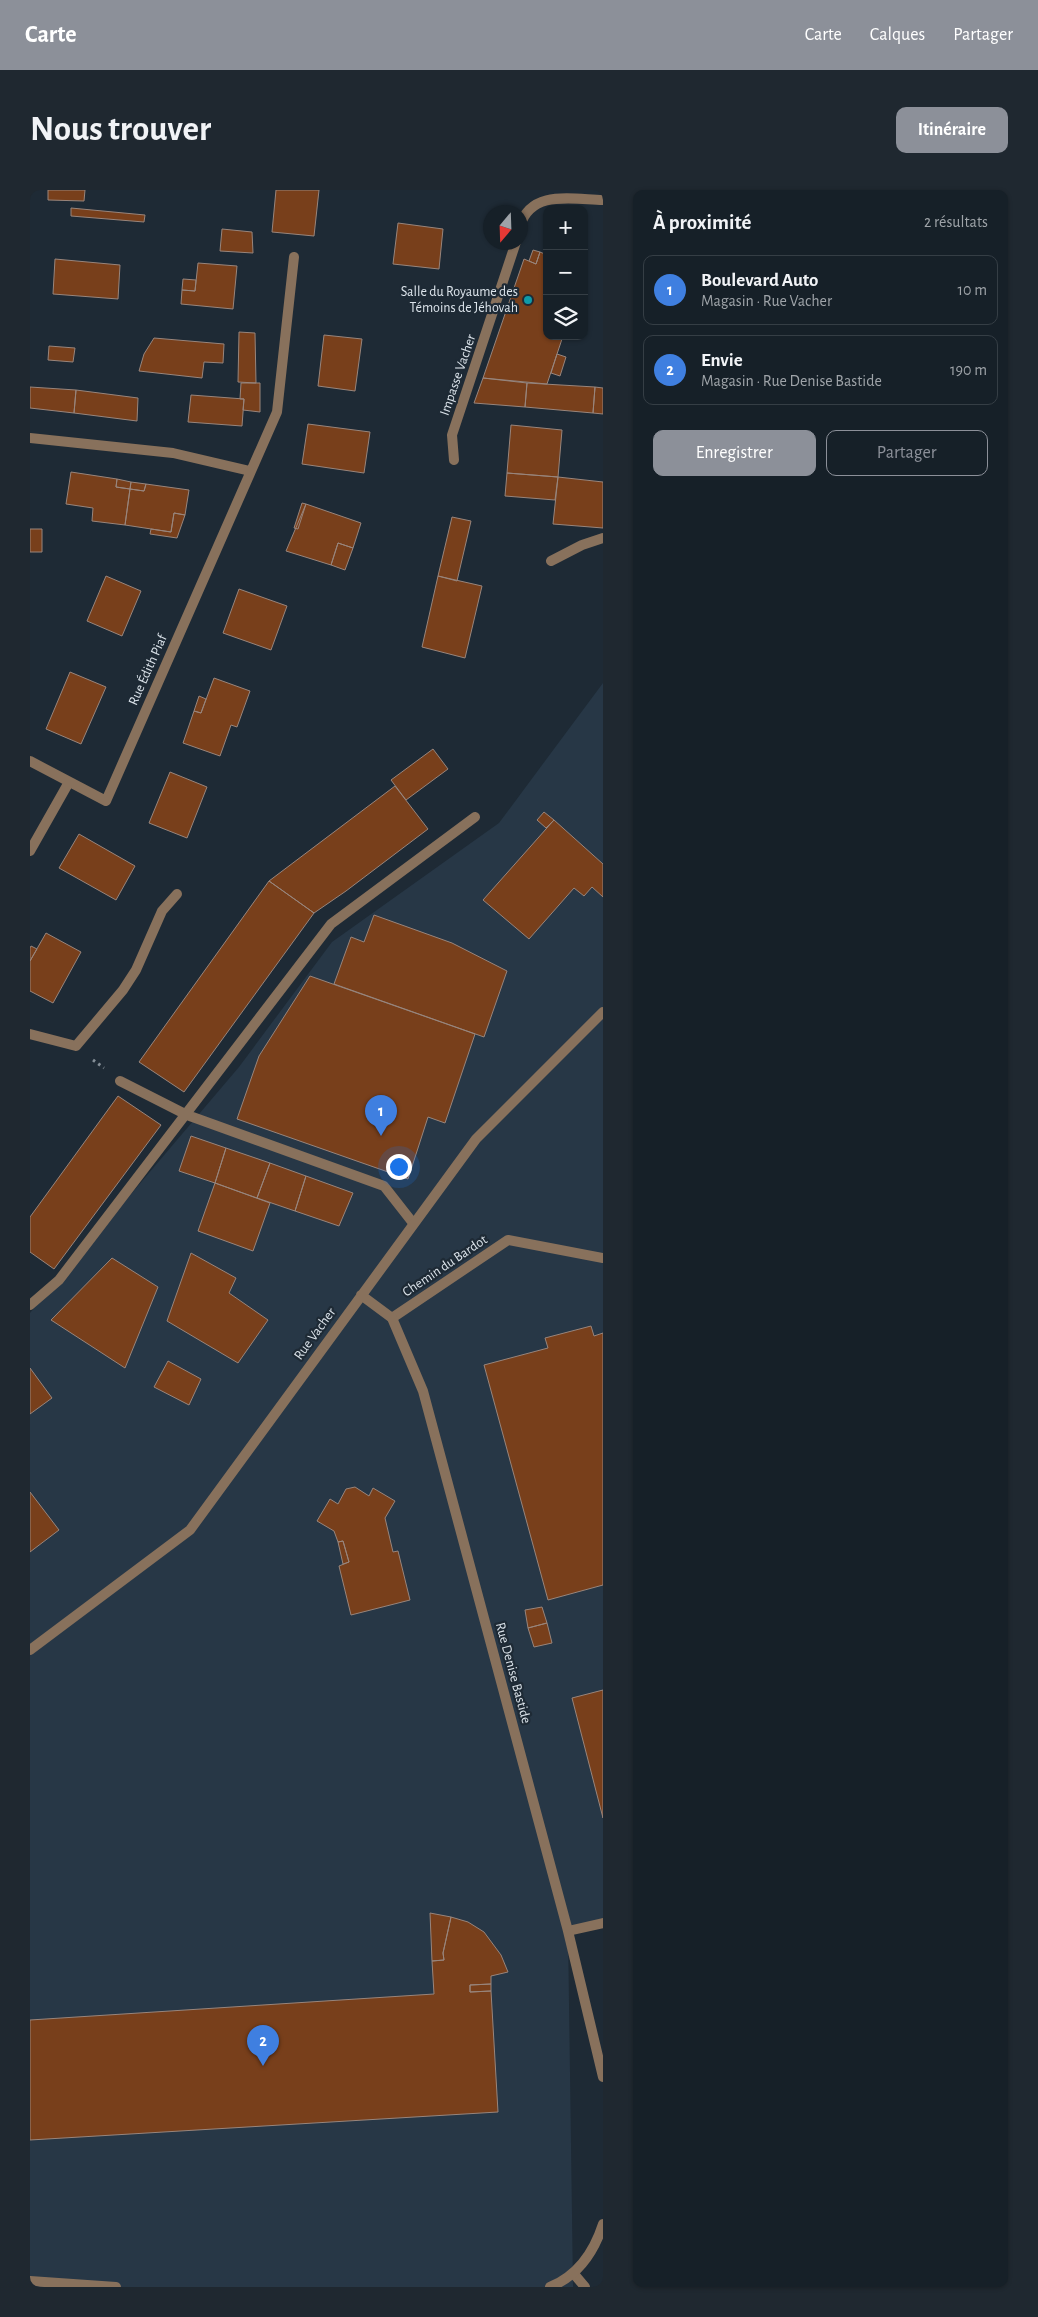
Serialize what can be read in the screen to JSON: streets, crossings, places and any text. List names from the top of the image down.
{
  "streets": {
    "street": [
      "Impasse Vacher",
      "Rue Édith Piaf",
      "Chemin du Bardot",
      "Rue Vacher",
      "Rue Denise Bastide"
    ]
  },
  "crossings": [
    ["Chemin du Bardot", "Rue Denise Bastide"]
  ],
  "places": ["Salle du Royaume des Témoins de Jéhovah"],
  "north": "bottom",
  "page": {
    "header": "Carte",
    "nav": ["Carte", "Calques", "Partager"],
    "buttons": [
      "Itinéraire",
      ["Enregistrer", "Partager"]
    ],
    "title": "Nous trouver",
    "heading": ["À proximité", "2 résultats"],
    "map_buttons": ["+", "−"],
    "list": [
      {
        "mark": "1",
        "name": "Boulevard Auto",
        "note": "Magasin · Rue Vacher",
        "value": "10 m"
      },
      {
        "mark": "2",
        "name": "Envie",
        "note": "Magasin · Rue Denise Bastide",
        "value": "190 m"
      }
    ],
    "pins": ["1", "2"]
  }
}
